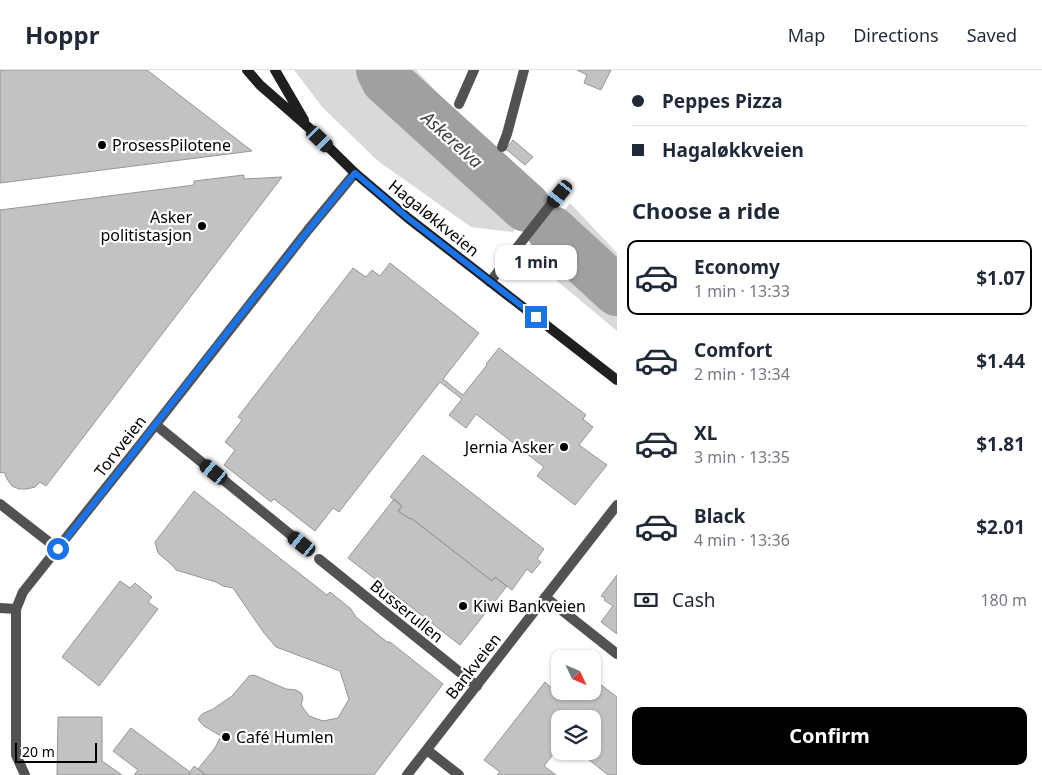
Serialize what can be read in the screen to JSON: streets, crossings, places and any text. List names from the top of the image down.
{
  "streets": {
    "street": [
      "Hagaløkkveien",
      "Torvveien",
      "Busserullen",
      "Bankveien"
    ]
  },
  "crossings": [
    ["Hagaløkkveien", "Torvveien"],
    ["Busserullen", "Bankveien"]
  ],
  "water": ["Askerelva"],
  "places": [
    "ProsessPilotene",
    "Asker politistasjon",
    "Jernia Asker",
    "Kiwi Bankveien",
    "Café Humlen"
  ],
  "scale_bar": "20 m",
  "north": "bottom right",
  "page": {
    "header": "Hoppr",
    "nav": ["Map", "Directions", "Saved"],
    "banner": ["Peppes Pizza", "Hagaløkkveien"],
    "heading": "Choose a ride",
    "list": [
      {
        "name": "Economy",
        "note": "1 min · 13:33",
        "value": "$1.07"
      },
      {
        "name": "Comfort",
        "note": "2 min · 13:34",
        "value": "$1.44"
      },
      {
        "name": "XL",
        "note": "3 min · 13:35",
        "value": "$1.81"
      },
      {
        "name": "Black",
        "note": "4 min · 13:36",
        "value": "$2.01"
      }
    ],
    "bubble": "1 min",
    "pay": ["Cash", "180 m"],
    "buttons": "Confirm",
    "scale": "20 m"
  }
}
